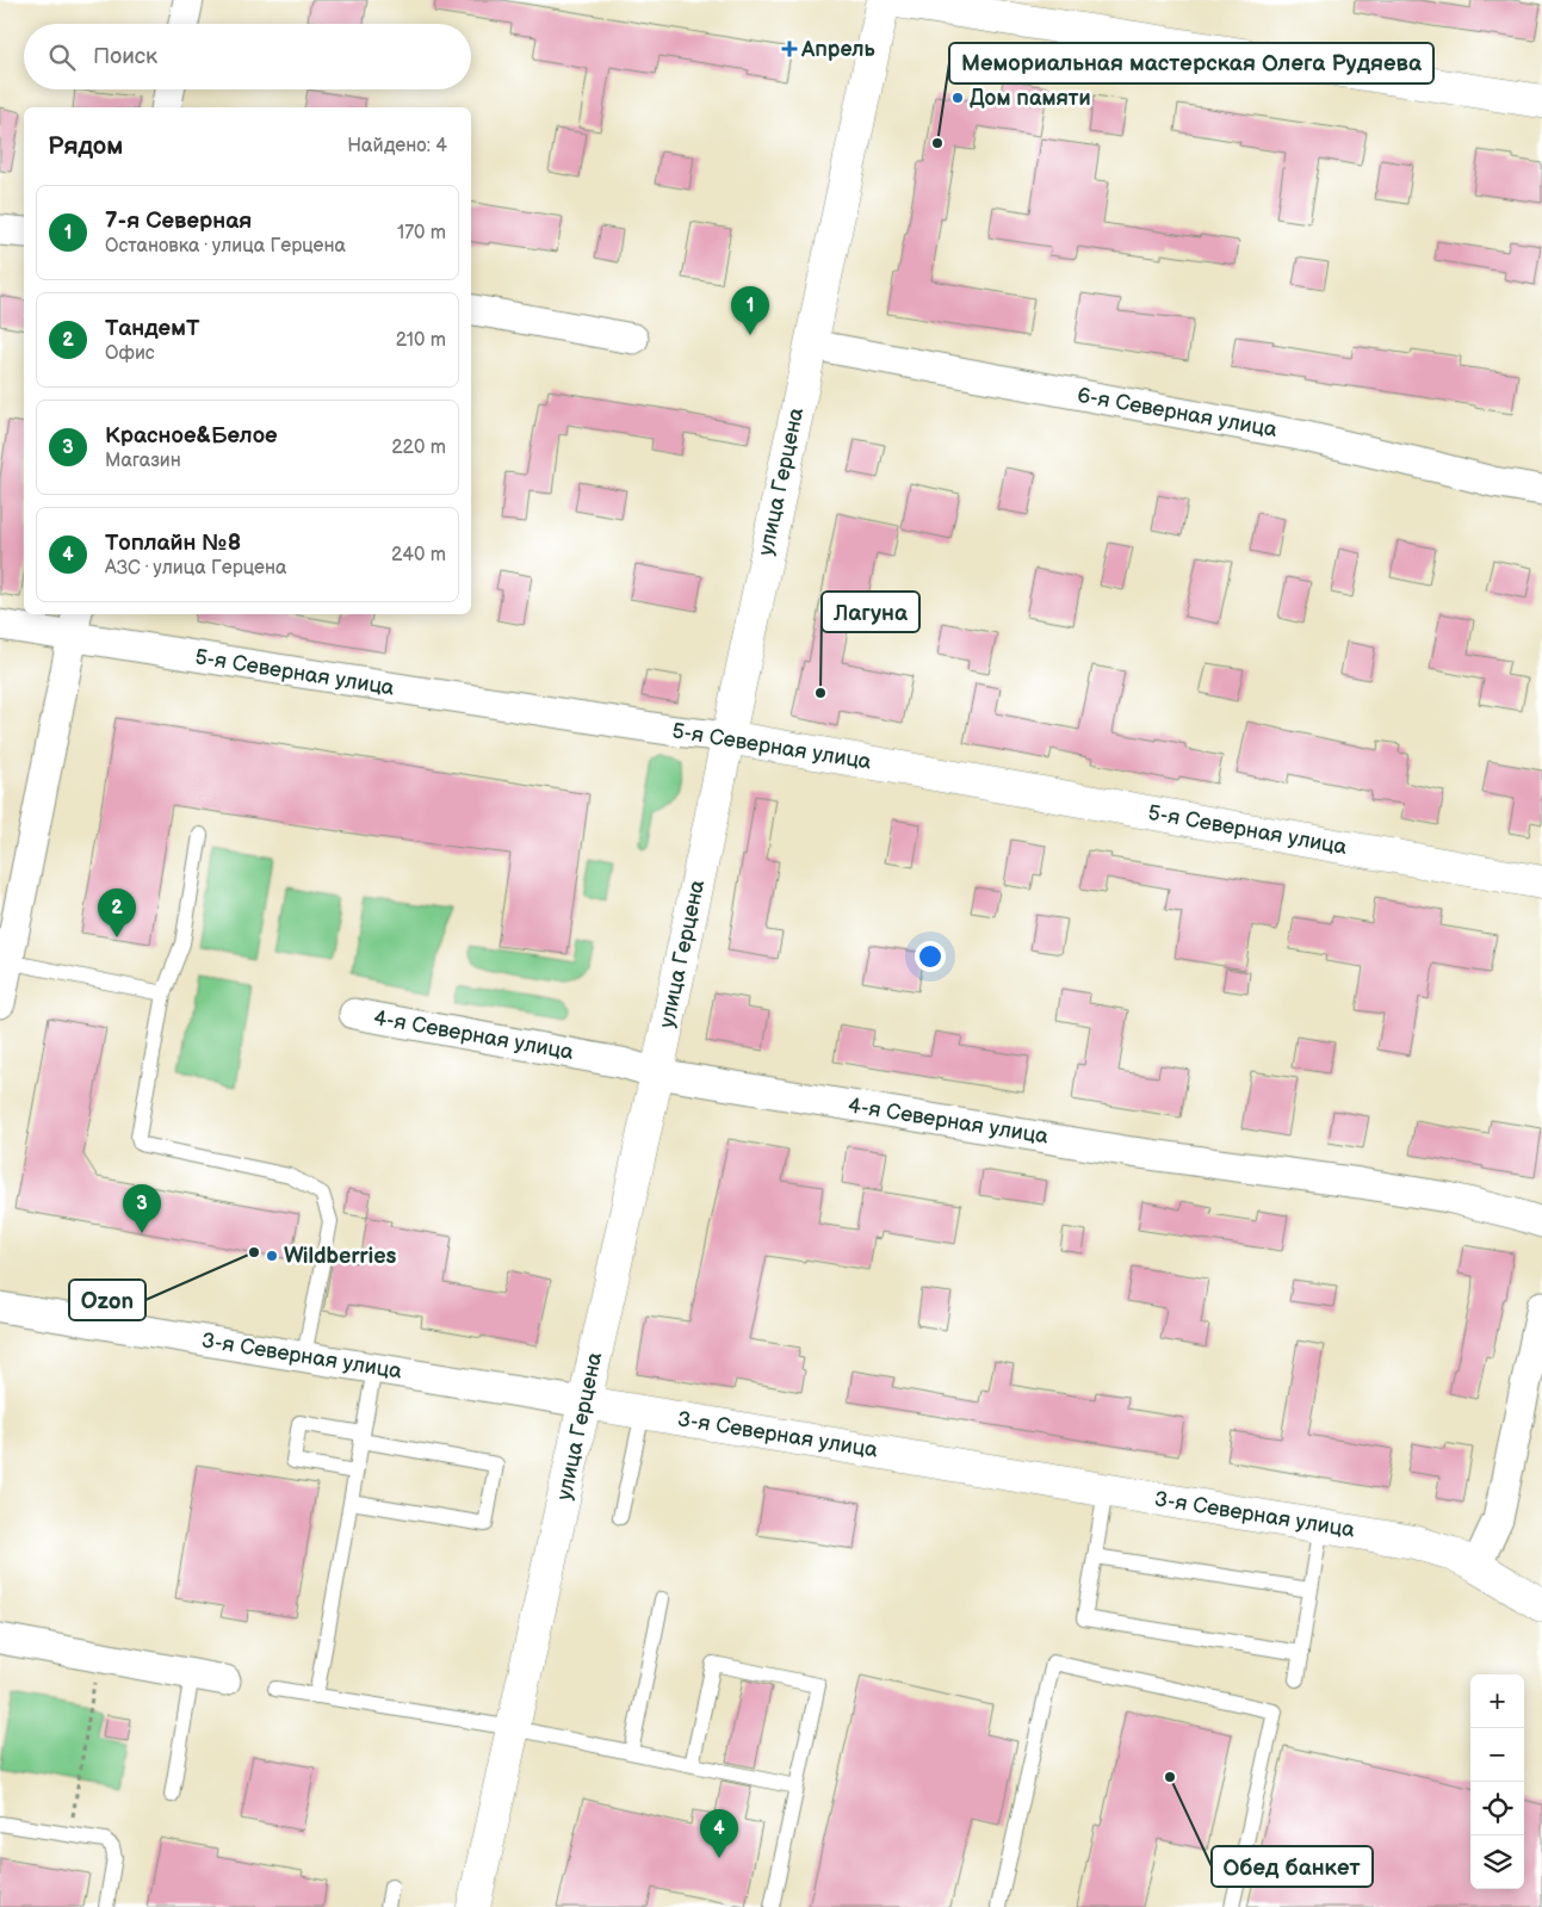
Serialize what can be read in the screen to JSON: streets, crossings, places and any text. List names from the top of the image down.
{
  "streets": {
    "main road": ["улица Герцена", "5-я Северная улица", "3-я Северная улица"],
    "street": ["6-я Северная улица", "4-я Северная улица"]
  },
  "crossings": [
    ["6-я Северная улица", "улица Герцена"],
    ["улица Герцена", "5-я Северная улица"],
    ["улица Герцена", "4-я Северная улица"],
    ["улица Герцена", "3-я Северная улица"]
  ],
  "places": {
    "health": ["Апрель"],
    "other": [
      "Дом памяти",
      "Мемориальная мастерская Олега Рудяева",
      "Лагуна",
      "Ozon",
      "Wildberries",
      "Обед банкет"
    ]
  },
  "page": {
    "search": "Поиск",
    "heading": ["Рядом", "Найдено: 4"],
    "list": [
      {
        "mark": "1",
        "name": "7-я Северная",
        "note": "Остановка · улица Герцена",
        "value": "170 m"
      },
      {
        "mark": "2",
        "name": "ТандемТ",
        "note": "Офис",
        "value": "210 m"
      },
      {
        "mark": "3",
        "name": "Красное&Белое",
        "note": "Магазин",
        "value": "220 m"
      },
      {
        "mark": "4",
        "name": "Топлайн №8",
        "note": "АЗС · улица Герцена",
        "value": "240 m"
      }
    ],
    "pins": [
      "1",
      "2",
      "3",
      "4"
    ],
    "map_buttons": ["+", "−"]
  }
}
